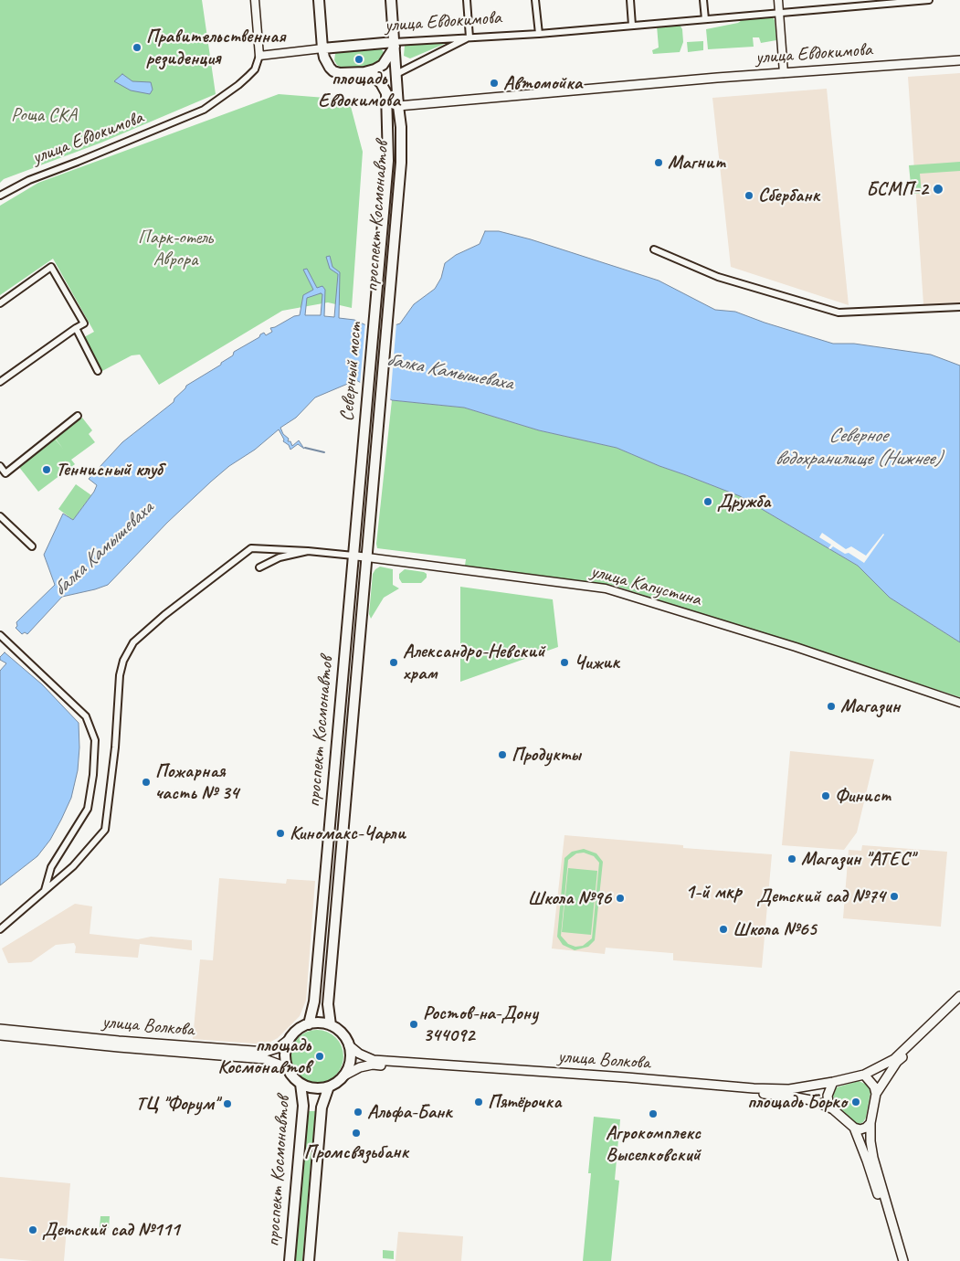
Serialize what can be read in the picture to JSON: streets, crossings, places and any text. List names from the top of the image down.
{
  "streets": {
    "main road": [
      "улица Евдокимова",
      "проспект Космонавтов",
      "Северный мост",
      "улица Волкова"
    ],
    "street": ["улица Капустина"]
  },
  "crossings": [
    ["улица Евдокимова", "проспект Космонавтов"],
    ["проспект Космонавтов", "Северный мост"],
    ["проспект Космонавтов", "улица Капустина"],
    ["проспект Космонавтов", "улица Волкова"]
  ],
  "districts": ["1-й мкр"],
  "water": ["балка Камышеваха", "Северное водохранилище (Нижнее)"],
  "parks": ["Роща СКА", "Парк-отель Аврора"],
  "places": [
    "Правительственная резиденция",
    "площадь Евдокимова",
    "Автомойка",
    "Магнит",
    "БСМП-2",
    "Сбербанк",
    "Теннисный клуб",
    "Дружба",
    "Александро-Невский храм",
    "Чижик",
    "Магазин",
    "Продукты",
    "Пожарная часть № 34",
    "Финист",
    "Киномакс-Чарли",
    "Магазин \"АТЕС\"",
    "Детский сад №74",
    "Школа №96",
    "Школа №65",
    "Ростов-на-Дону 344092",
    "площадь Космонавтов",
    "Пятёрочка",
    "площадь Борко",
    "ТЦ \"Форум\"",
    "Альфа-Банк",
    "Агрокомплекс Выселковский",
    "Промсвязьбанк",
    "Детский сад №111"
  ]
}
